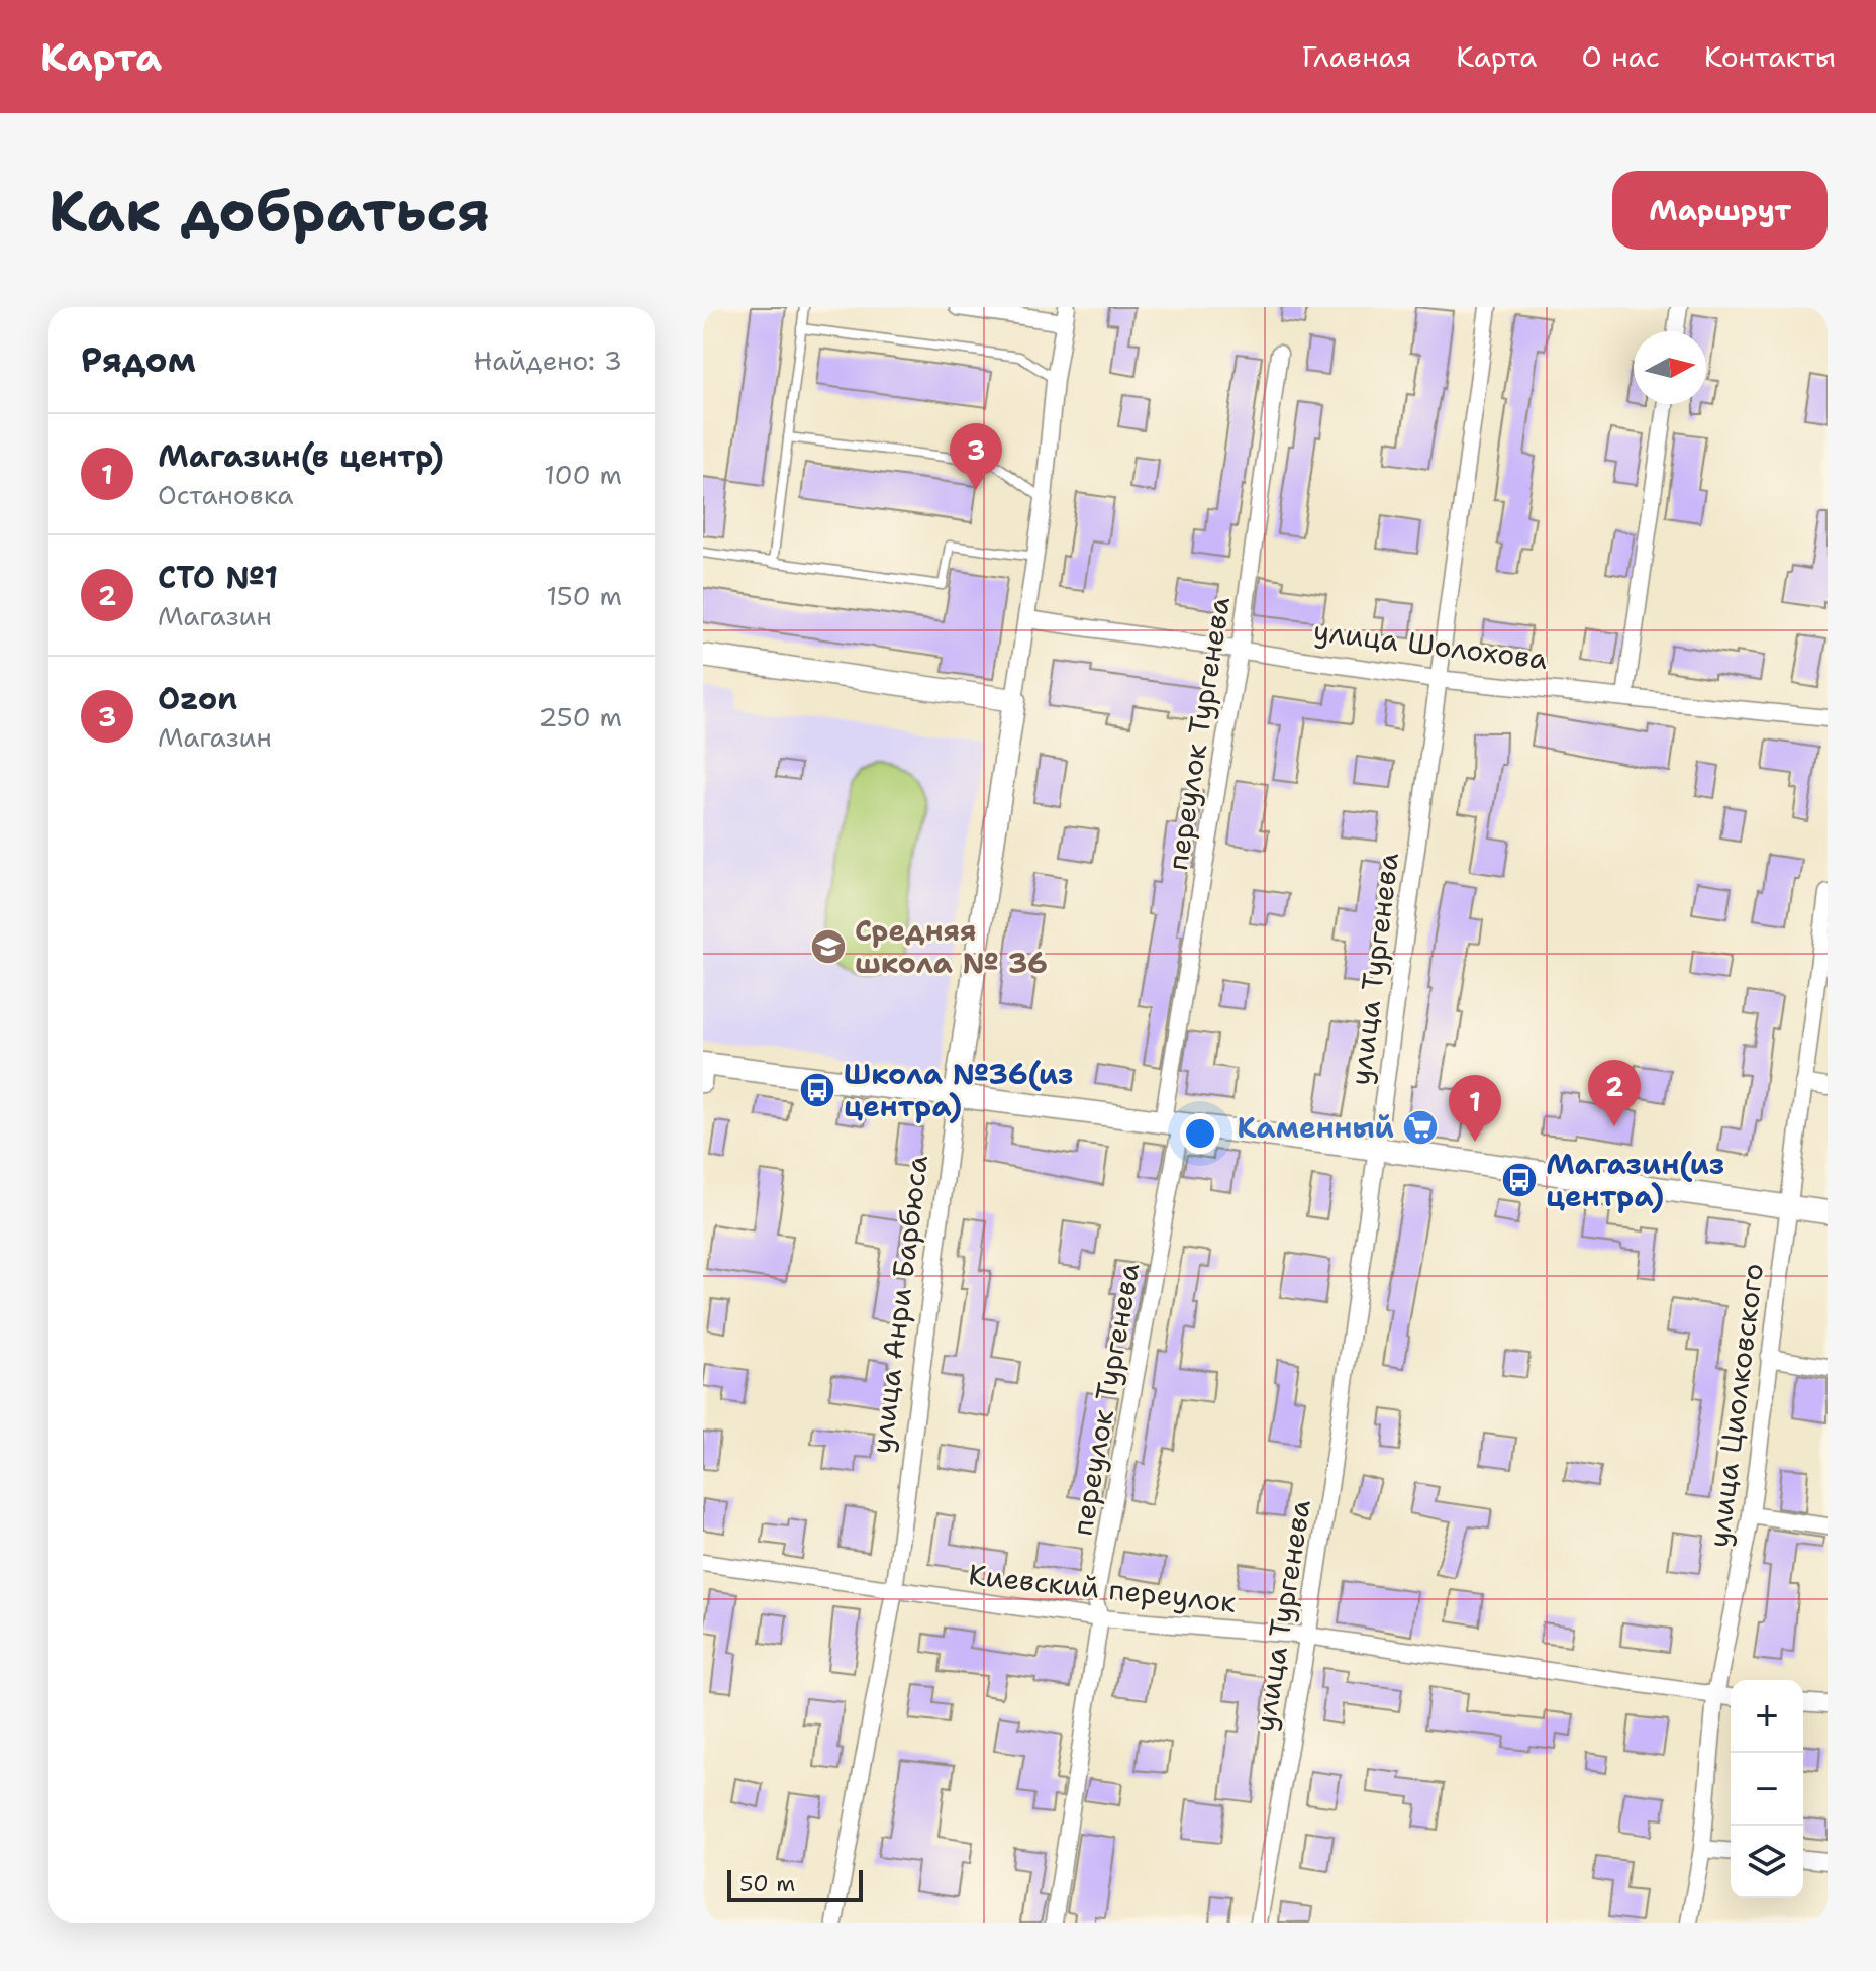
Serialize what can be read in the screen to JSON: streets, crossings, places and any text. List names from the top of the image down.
{
  "streets": {
    "street": [
      "улица Шолохова",
      "переулок Тургенева",
      "улица Тургенева",
      "улица Анри Барбюса",
      "улица Циолковского",
      "Киевский переулок"
    ]
  },
  "crossings": [
    ["улица Шолохова", "переулок Тургенева"],
    ["улица Шолохова", "улица Тургенева"],
    ["улица Шолохова", "улица Анри Барбюса"],
    ["переулок Тургенева", "Киевский переулок"],
    ["улица Тургенева", "Киевский переулок"],
    ["улица Анри Барбюса", "Киевский переулок"],
    ["улица Циолковского", "Киевский переулок"]
  ],
  "places": {
    "school or university": ["Средняя школа № 36"],
    "bus stop": ["Школа №36(из центра)", "Магазин(из центра)"],
    "supermarket": ["Каменный"]
  },
  "scale_bar": "50 m",
  "north": "right",
  "page": {
    "header": "Карта",
    "nav": [
      "Главная",
      "Карта",
      "О нас",
      "Контакты"
    ],
    "buttons": "Маршрут",
    "title": "Как добраться",
    "heading": ["Рядом", "Найдено: 3"],
    "list": [
      {
        "mark": "1",
        "name": "Магазин(в центр)",
        "note": "Остановка",
        "value": "100 m"
      },
      {
        "mark": "2",
        "name": "СТО №1",
        "note": "Магазин",
        "value": "150 m"
      },
      {
        "mark": "3",
        "name": "Ozon",
        "note": "Магазин",
        "value": "250 m"
      }
    ],
    "pins": ["3", "2", "1"],
    "map_buttons": ["+", "−"],
    "scale": "50 m"
  }
}
